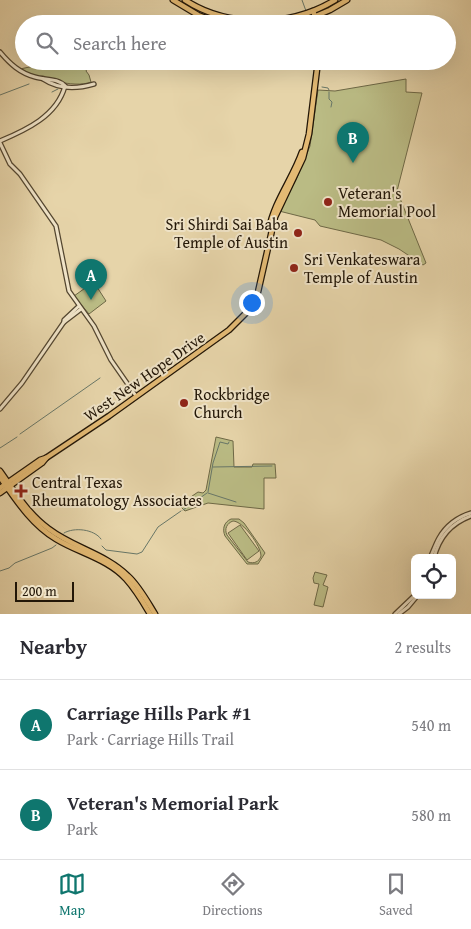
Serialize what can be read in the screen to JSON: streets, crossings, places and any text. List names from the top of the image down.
{
  "streets": {
    "main road": ["West New Hope Drive"]
  },
  "places": {
    "other": [
      "Veteran's Memorial Pool",
      "Sri Shirdi Sai Baba Temple of Austin",
      "Sri Venkateswara Temple of Austin",
      "Rockbridge Church"
    ],
    "health": ["Central Texas Rheumatology Associates"]
  },
  "scale_bar": "200 m",
  "page": {
    "search": "Search here",
    "pins": ["B", "A"],
    "scale": "200 m",
    "heading": ["Nearby", "2 results"],
    "list": [
      {
        "mark": "A",
        "name": "Carriage Hills Park #1",
        "note": "Park · Carriage Hills Trail",
        "value": "540 m"
      },
      {
        "mark": "B",
        "name": "Veteran's Memorial Park",
        "note": "Park",
        "value": "580 m"
      }
    ],
    "nav": ["Map", "Directions", "Saved"]
  }
}
